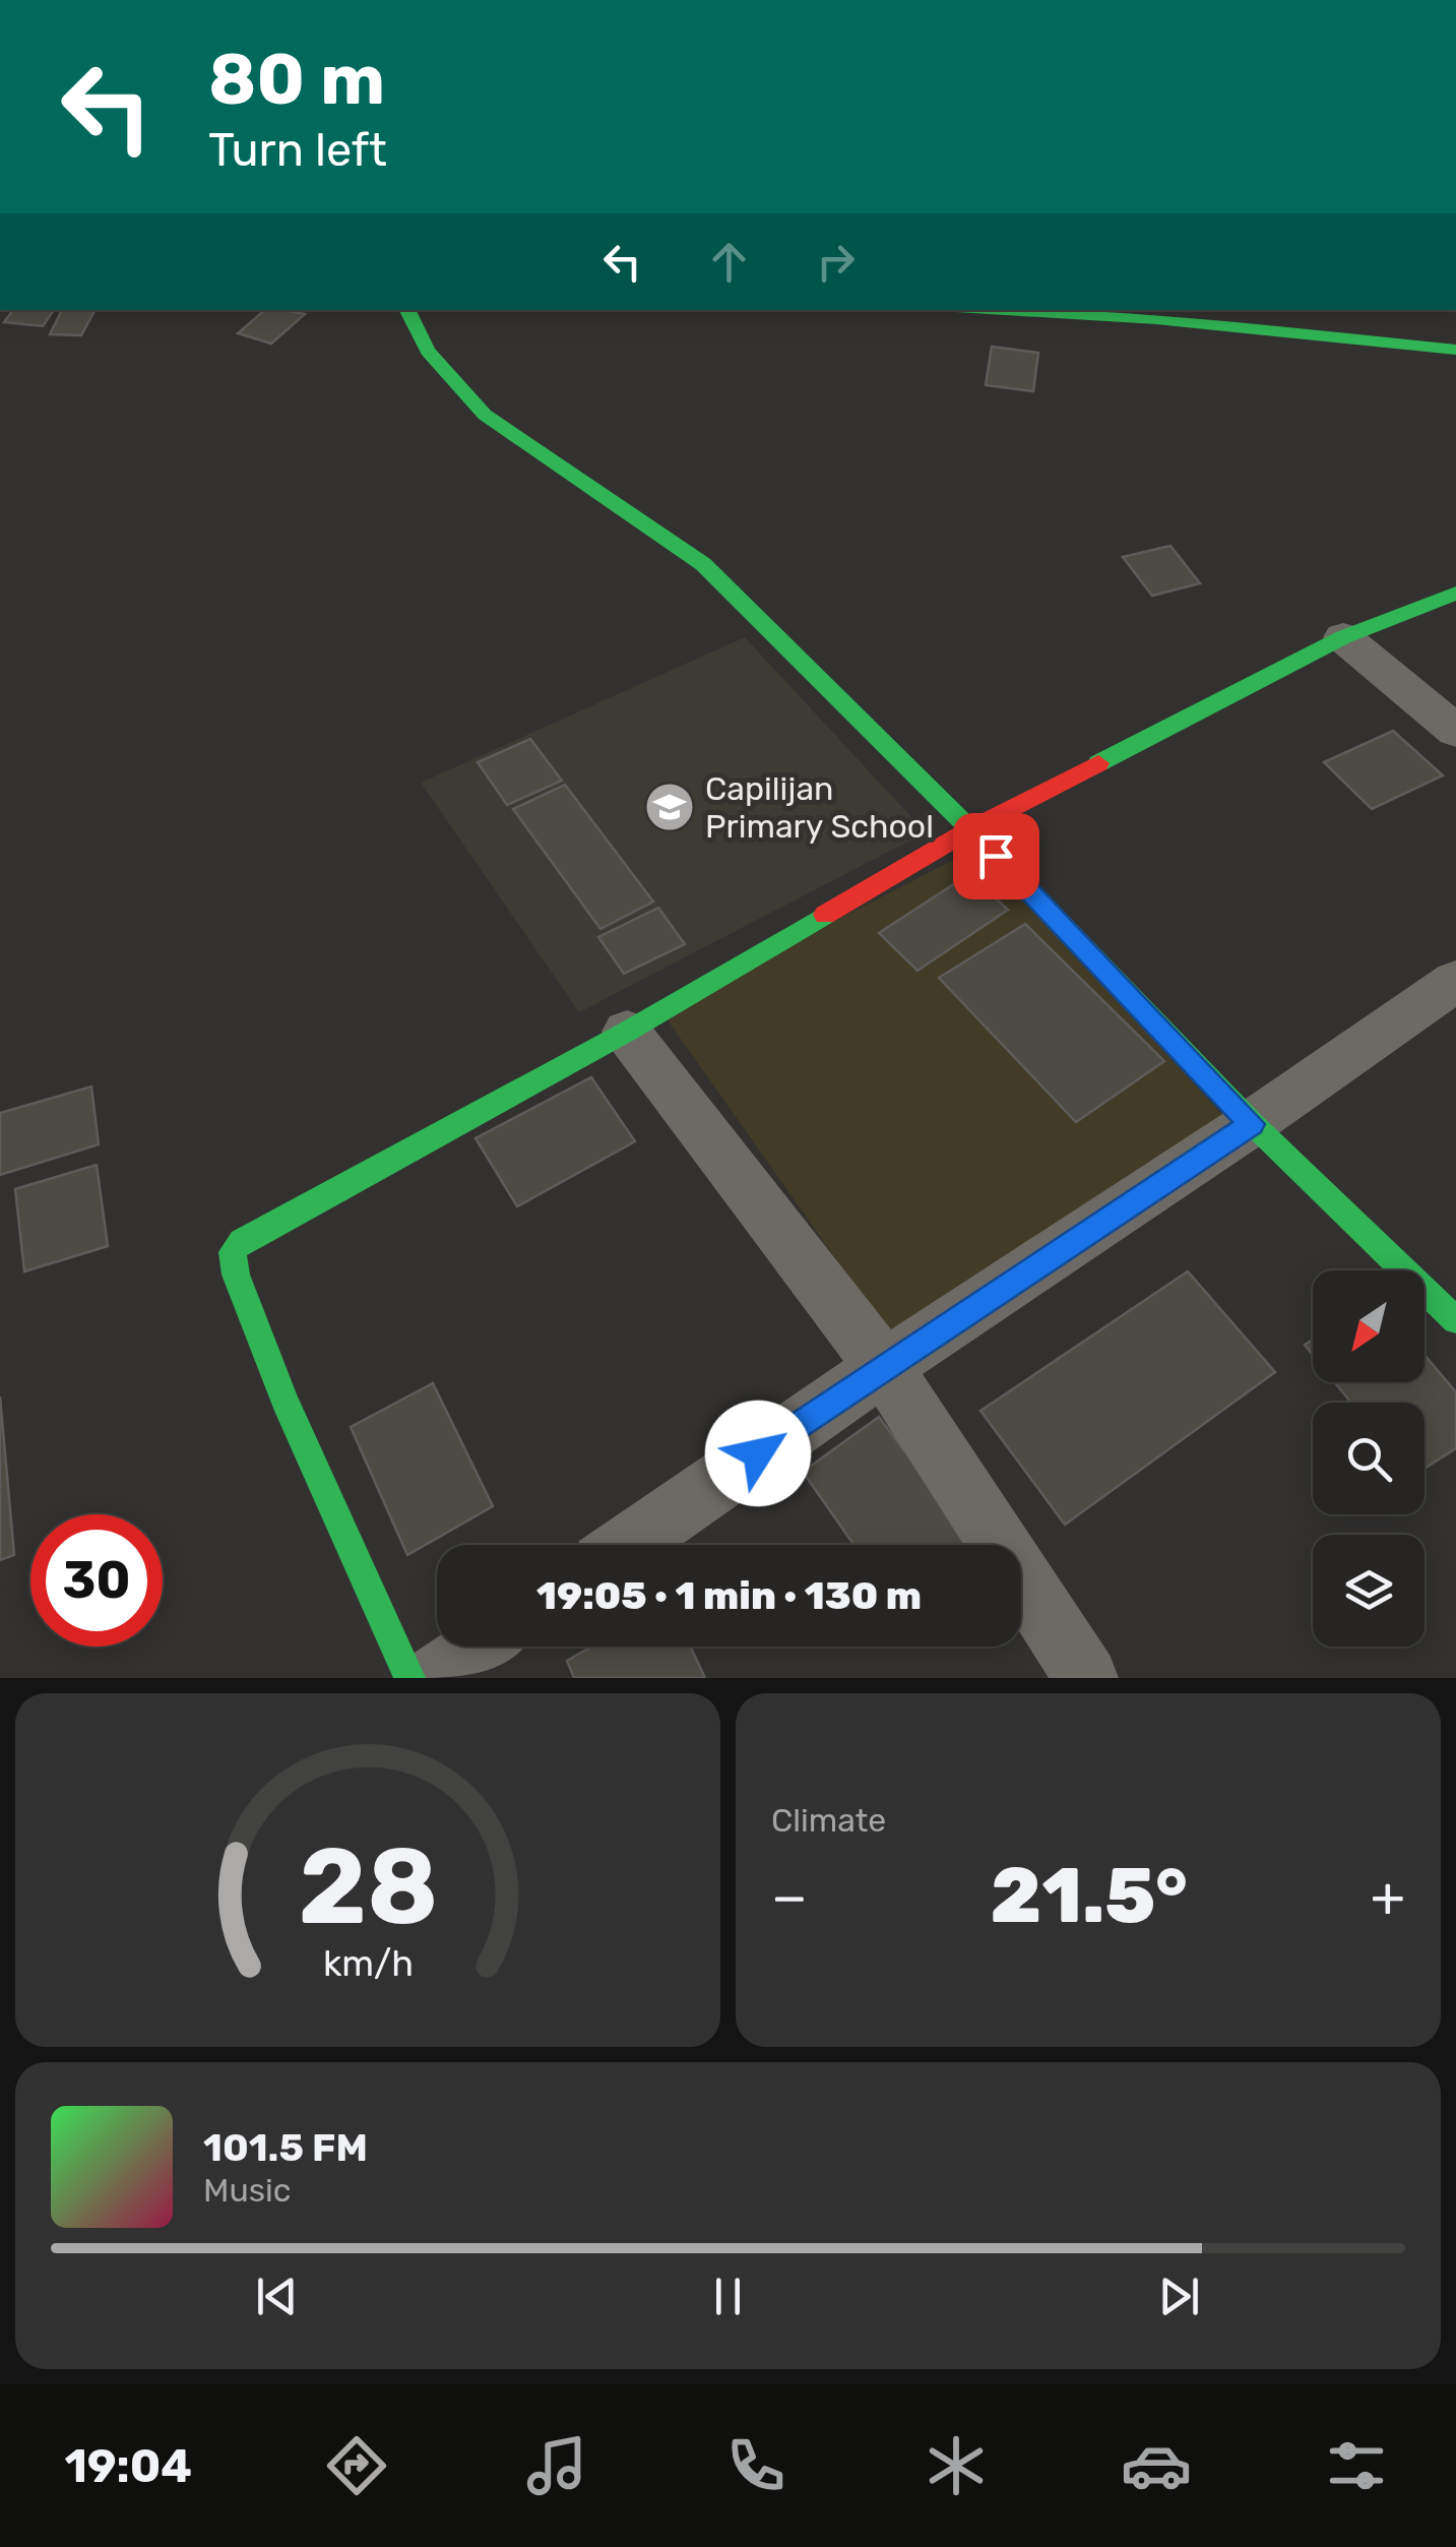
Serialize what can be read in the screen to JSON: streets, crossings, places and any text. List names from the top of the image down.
{
  "places": {
    "school or university": ["Capilijan Primary School"]
  },
  "north": "bottom left",
  "page": {
    "turn": ["80 m", "Turn left"],
    "limit": "30",
    "trip": "19:05 · 1 min · 130 m",
    "tile": "Climate",
    "heat": ["−", "21.5°", "+"],
    "song": ["101.5 FM", "Music"],
    "tabs": "19:04",
    "gauge": ["28", "km/h"]
  }
}
